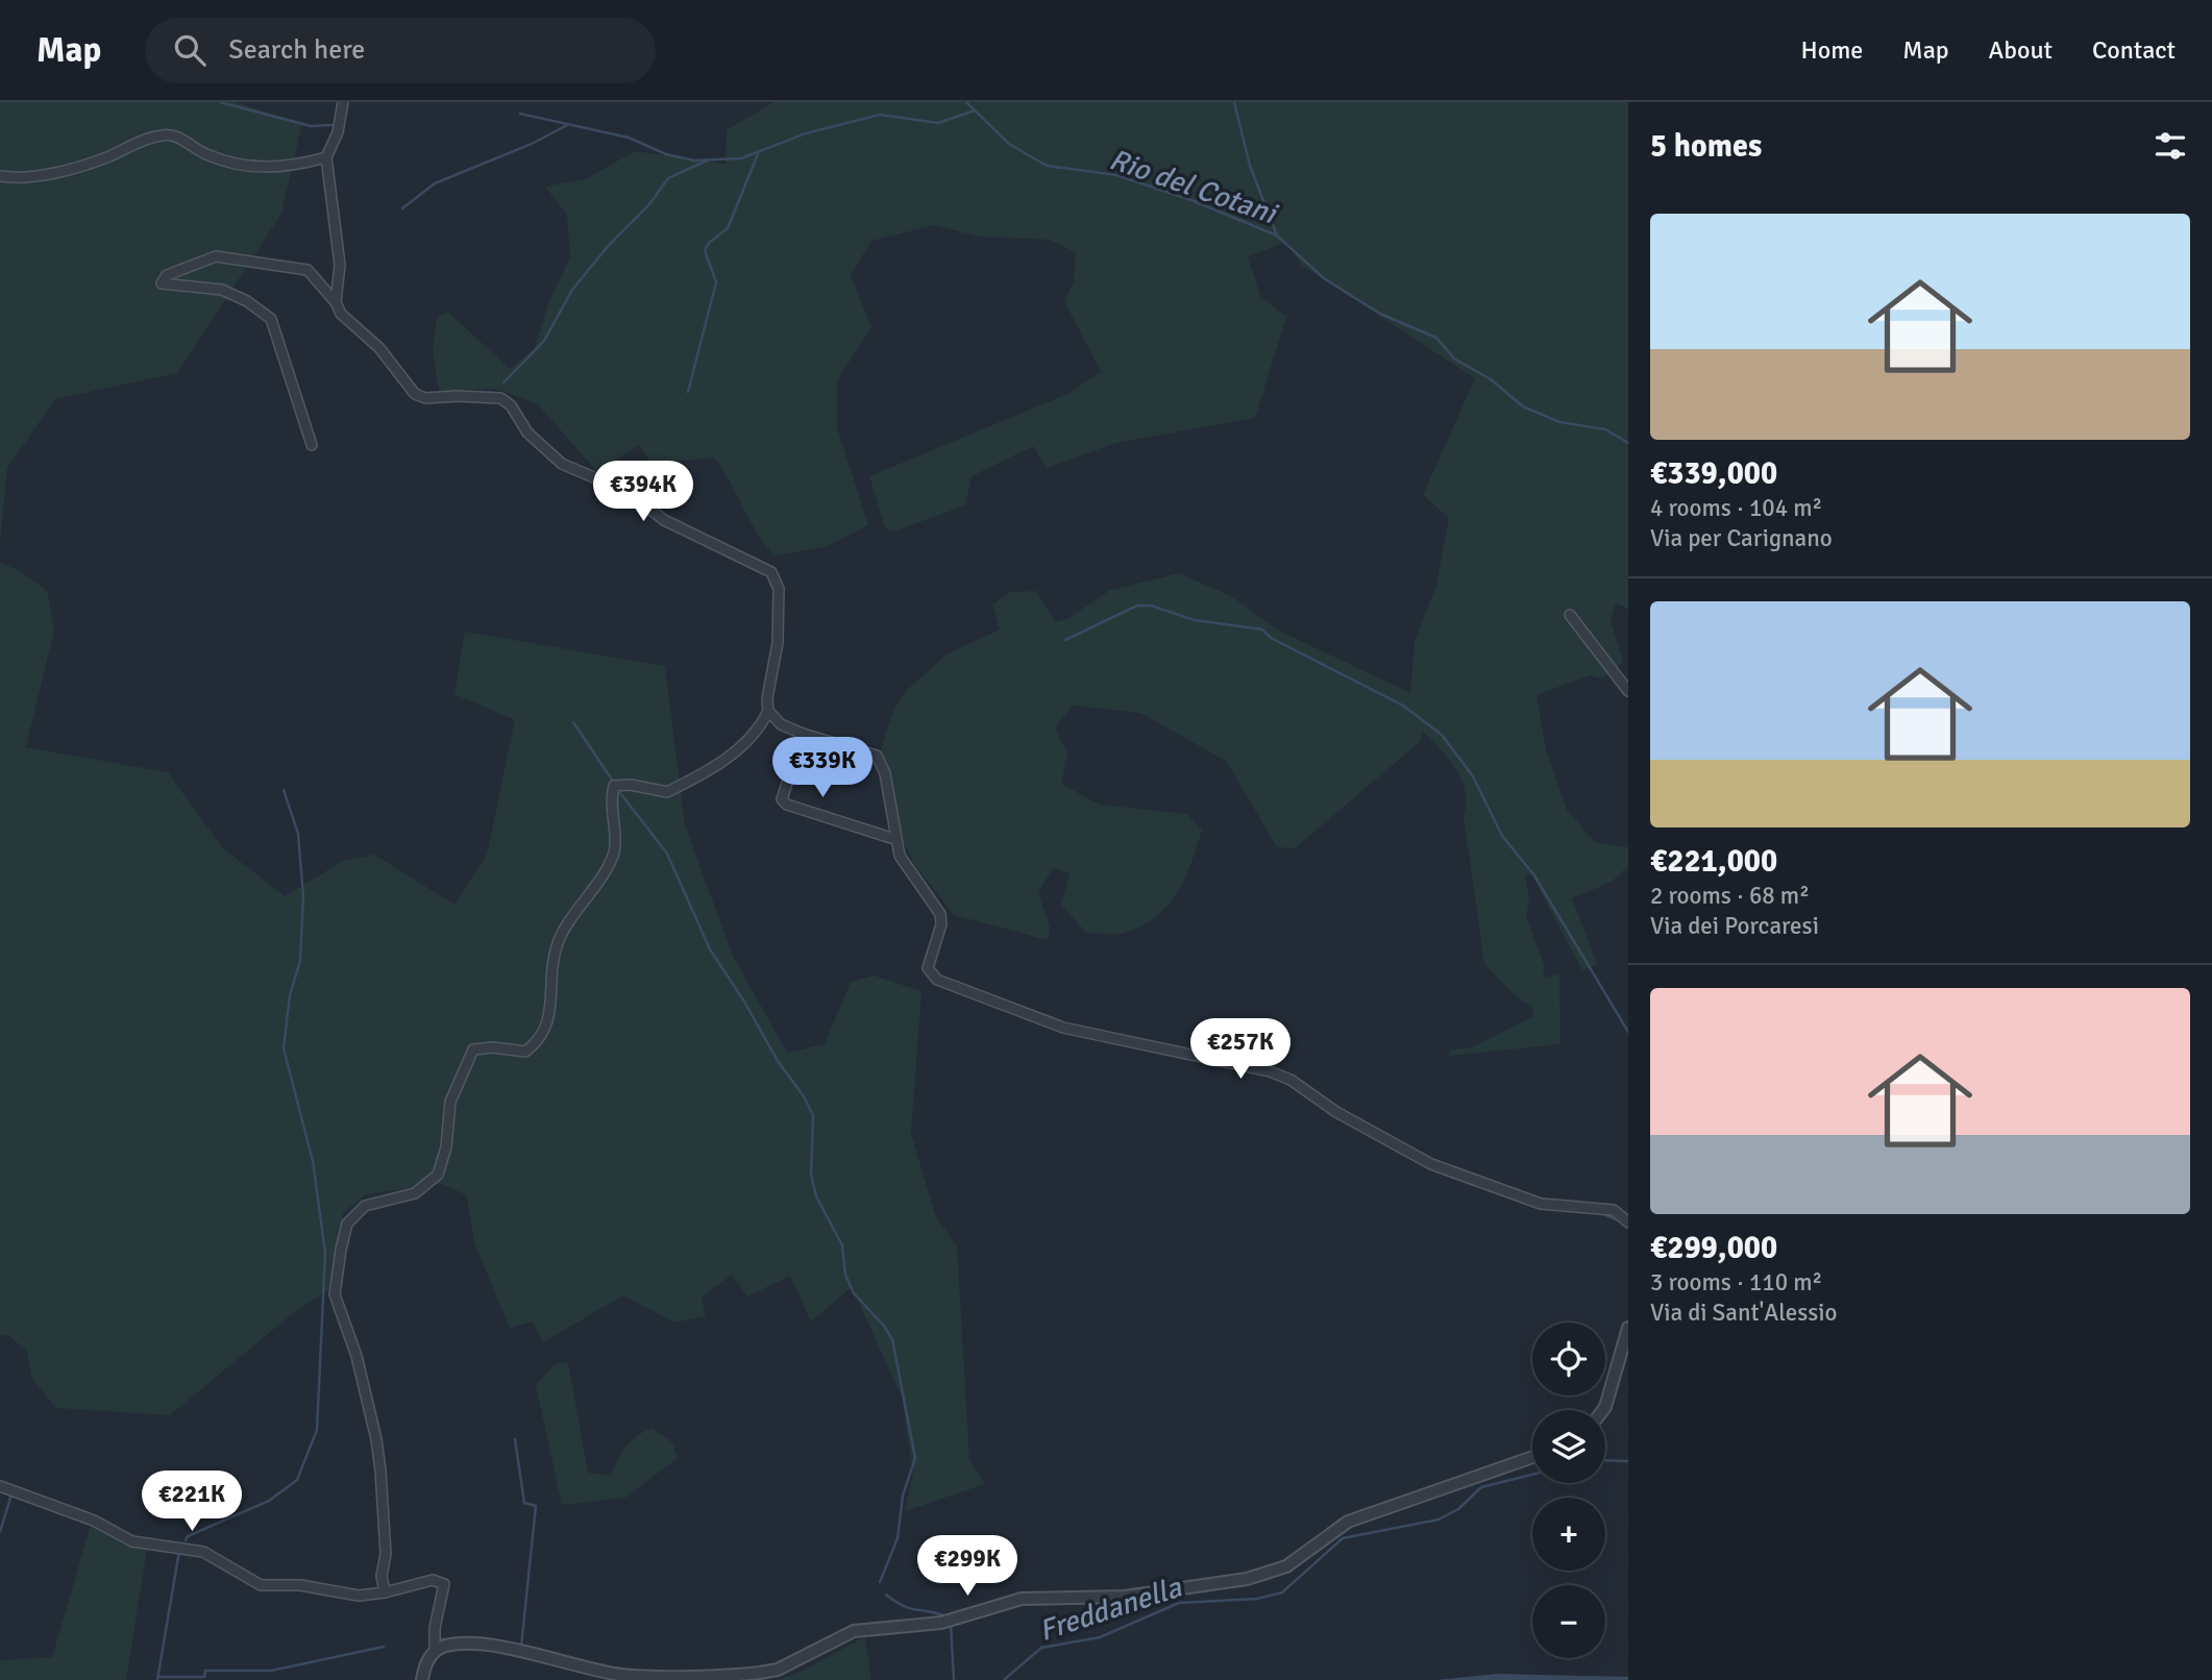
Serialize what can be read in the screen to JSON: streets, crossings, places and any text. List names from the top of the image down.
{
  "water": ["Rio del Cotani", "Freddanella"],
  "page": {
    "header": "Map",
    "search": "Search here",
    "nav": [
      "Home",
      "Map",
      "About",
      "Contact"
    ],
    "heading": "5 homes",
    "list": [
      {
        "name": "€339,000",
        "note": "4 rooms · 104 m² · Via per Carignano"
      },
      {
        "name": "€221,000",
        "note": "2 rooms · 68 m² · Via dei Porcaresi"
      },
      {
        "name": "€299,000",
        "note": "3 rooms · 110 m² · Via di Sant'Alessio"
      }
    ],
    "price": [
      "€394K",
      "€339K",
      "€257K",
      "€221K",
      "€299K"
    ],
    "map_buttons": ["+", "−"]
  }
}
